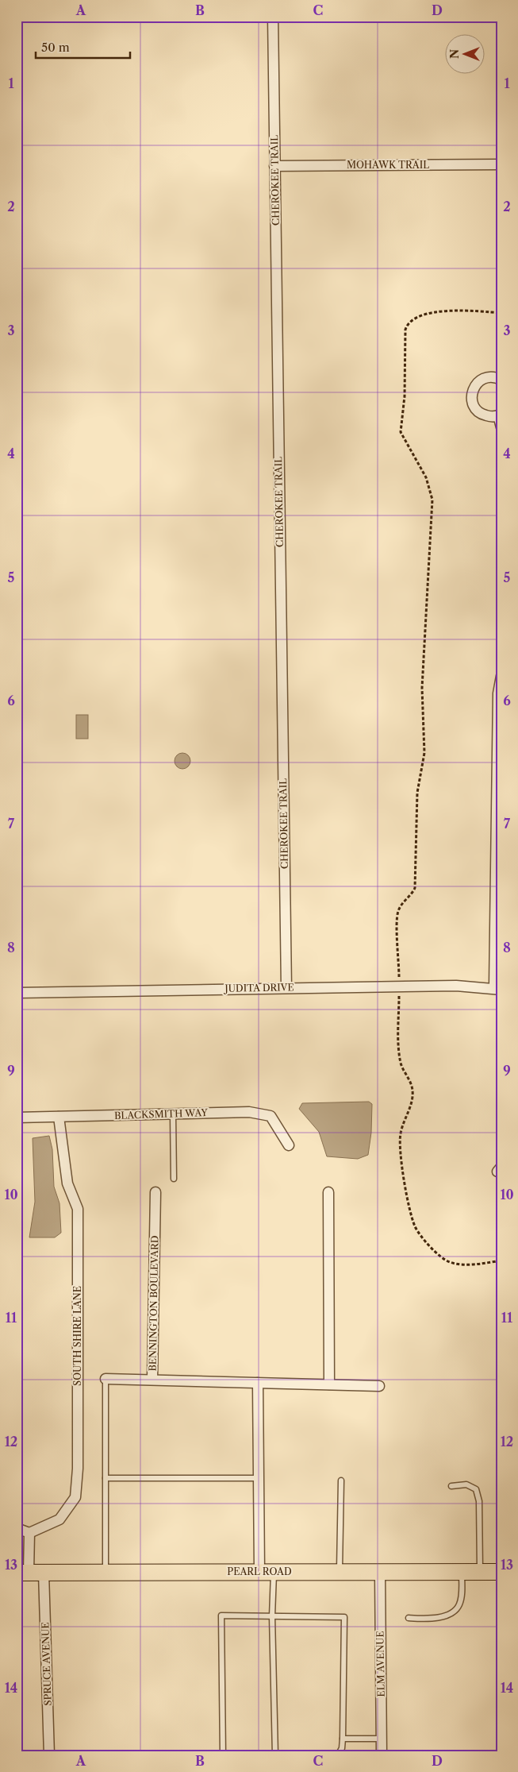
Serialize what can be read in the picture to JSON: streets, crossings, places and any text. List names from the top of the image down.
{
  "streets": {
    "main road": ["PEARL ROAD"],
    "street": [
      "MOHAWK TRAIL",
      "CHEROKEE TRAIL",
      "JUDITA DRIVE",
      "BLACKSMITH WAY",
      "BENNINGTON BOULEVARD",
      "SOUTH SHIRE LANE",
      "SPRUCE AVENUE",
      "ELM AVENUE"
    ]
  },
  "crossings": [
    ["MOHAWK TRAIL", "CHEROKEE TRAIL"],
    ["CHEROKEE TRAIL", "JUDITA DRIVE"],
    ["BLACKSMITH WAY", "SOUTH SHIRE LANE"],
    ["SOUTH SHIRE LANE", "SPRUCE AVENUE"],
    ["PEARL ROAD", "SPRUCE AVENUE"],
    ["PEARL ROAD", "ELM AVENUE"]
  ],
  "scale_bar": "50 m",
  "north": "left",
  "grid": {
    "columns": [
      "A",
      "B",
      "C",
      "D"
    ],
    "rows": [
      "1",
      "2",
      "3",
      "4",
      "5",
      "6",
      "7",
      "8",
      "9",
      "10",
      "11",
      "12",
      "13",
      "14"
    ]
  }
}
